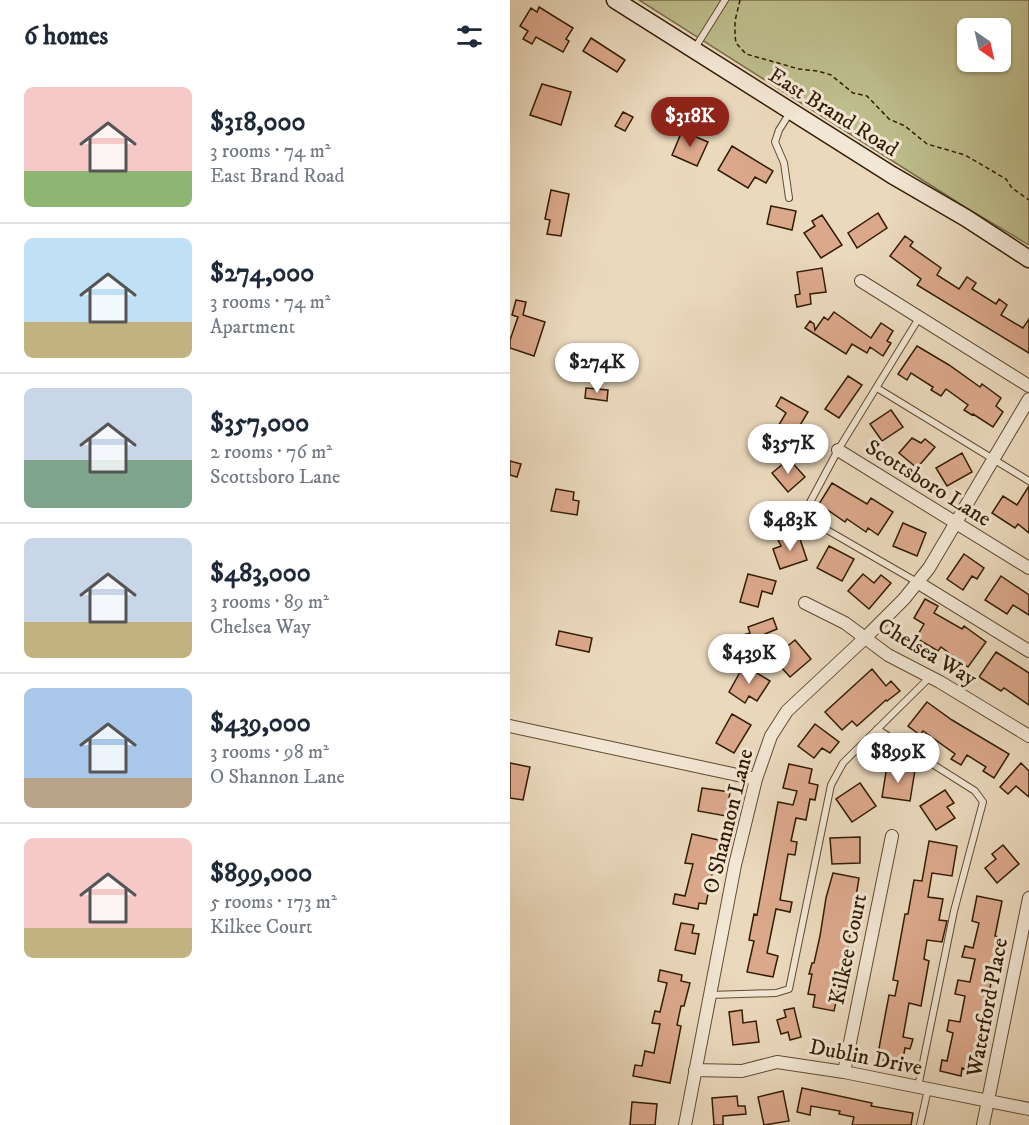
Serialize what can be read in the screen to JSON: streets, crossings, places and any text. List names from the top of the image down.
{
  "streets": {
    "main road": ["East Brand Road"],
    "street": [
      "Scottsboro Lane",
      "Chelsea Way",
      "O Shannon Lane",
      "Kilkee Court",
      "Waterford Place",
      "Dublin Drive"
    ]
  },
  "crossings": [
    ["Scottsboro Lane", "O Shannon Lane"],
    ["Chelsea Way", "O Shannon Lane"],
    ["O Shannon Lane", "Dublin Drive"],
    ["Kilkee Court", "Dublin Drive"],
    ["Waterford Place", "Dublin Drive"]
  ],
  "north": "bottom right",
  "page": {
    "heading": "6 homes",
    "list": [
      {
        "name": "$318,000",
        "note": "3 rooms · 74 m² · East Brand Road"
      },
      {
        "name": "$274,000",
        "note": "3 rooms · 74 m² · Apartment"
      },
      {
        "name": "$357,000",
        "note": "2 rooms · 76 m² · Scottsboro Lane"
      },
      {
        "name": "$483,000",
        "note": "3 rooms · 89 m² · Chelsea Way"
      },
      {
        "name": "$439,000",
        "note": "3 rooms · 98 m² · O Shannon Lane"
      },
      {
        "name": "$899,000",
        "note": "5 rooms · 173 m² · Kilkee Court"
      }
    ],
    "price": [
      "$318K",
      "$274K",
      "$357K",
      "$483K",
      "$439K",
      "$899K"
    ]
  }
}
